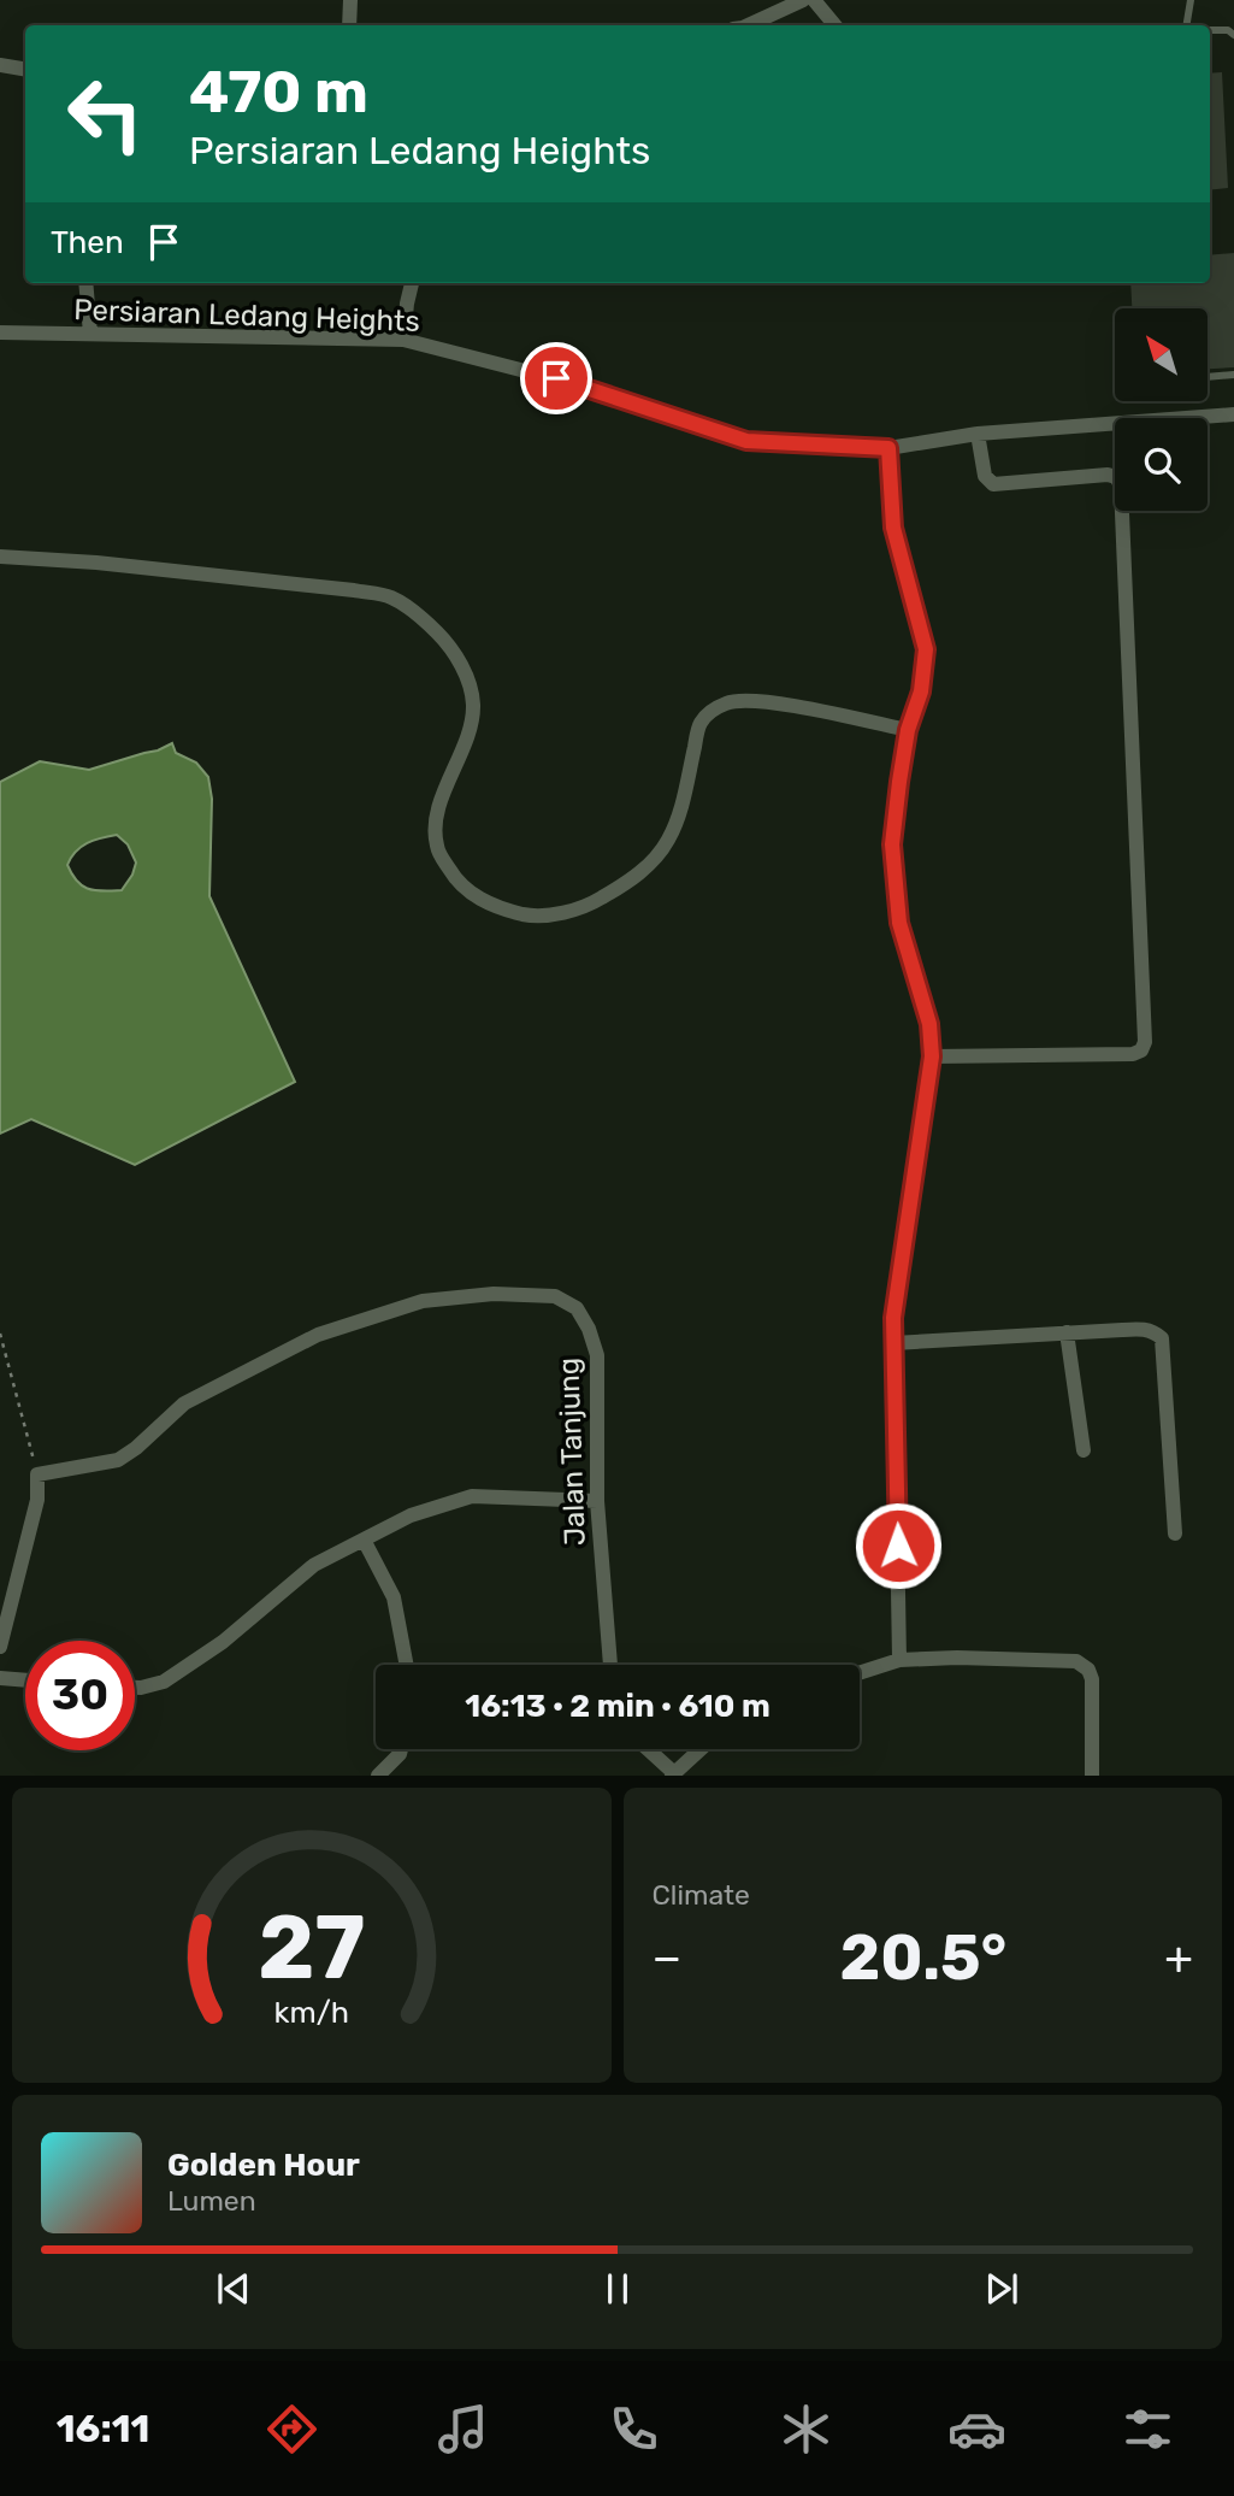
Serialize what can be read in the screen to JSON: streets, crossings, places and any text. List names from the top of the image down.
{
  "streets": {
    "street": ["Persiaran Ledang Heights", "Jalan Tanjung"]
  },
  "north": "top left",
  "page": {
    "turn": ["470 m", "Persiaran Ledang Heights"],
    "then": "Then",
    "limit": "30",
    "trip": "16:13 · 2 min · 610 m",
    "tile": "Climate",
    "heat": ["−", "20.5°", "+"],
    "song": ["Golden Hour", "Lumen"],
    "tabs": "16:11",
    "gauge": ["27", "km/h"]
  }
}
